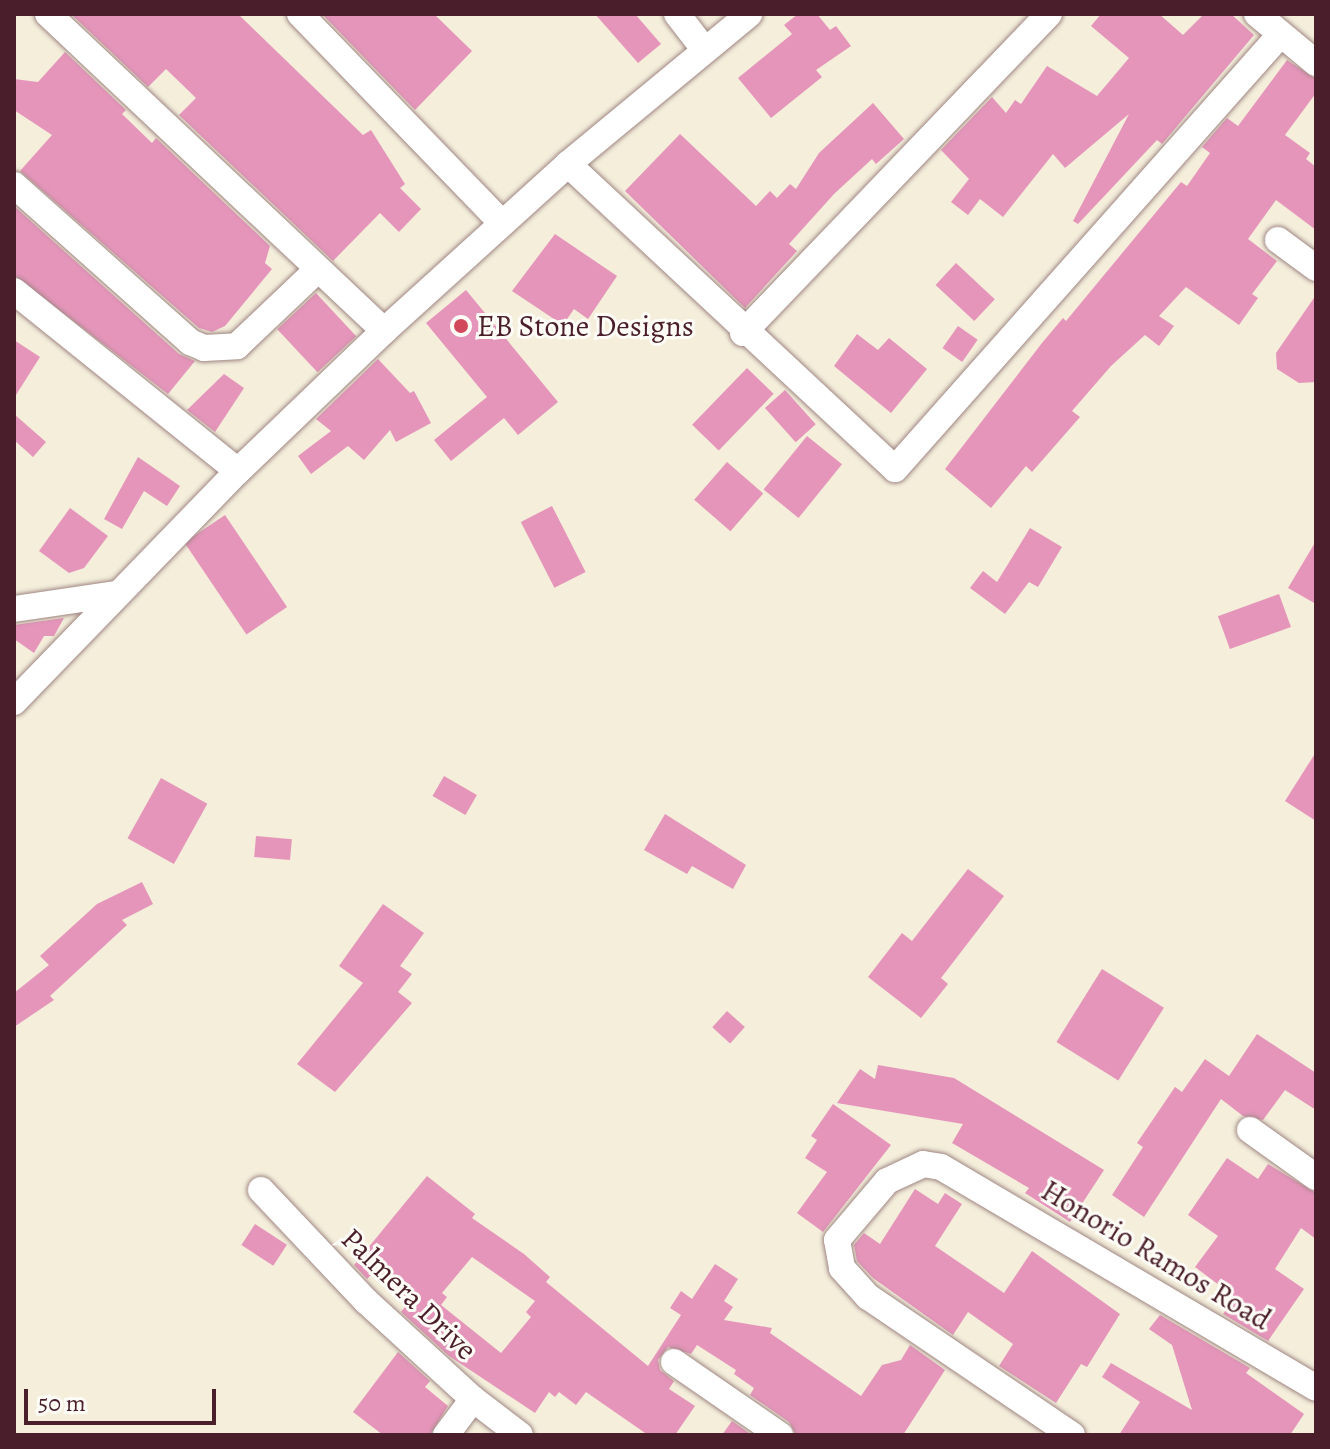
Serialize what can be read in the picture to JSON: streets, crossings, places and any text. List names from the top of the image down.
{
  "streets": {
    "street": ["Honorio Ramos Road", "Palmera Drive"]
  },
  "places": ["EB Stone Designs"],
  "scale_bar": "50 m"
}
